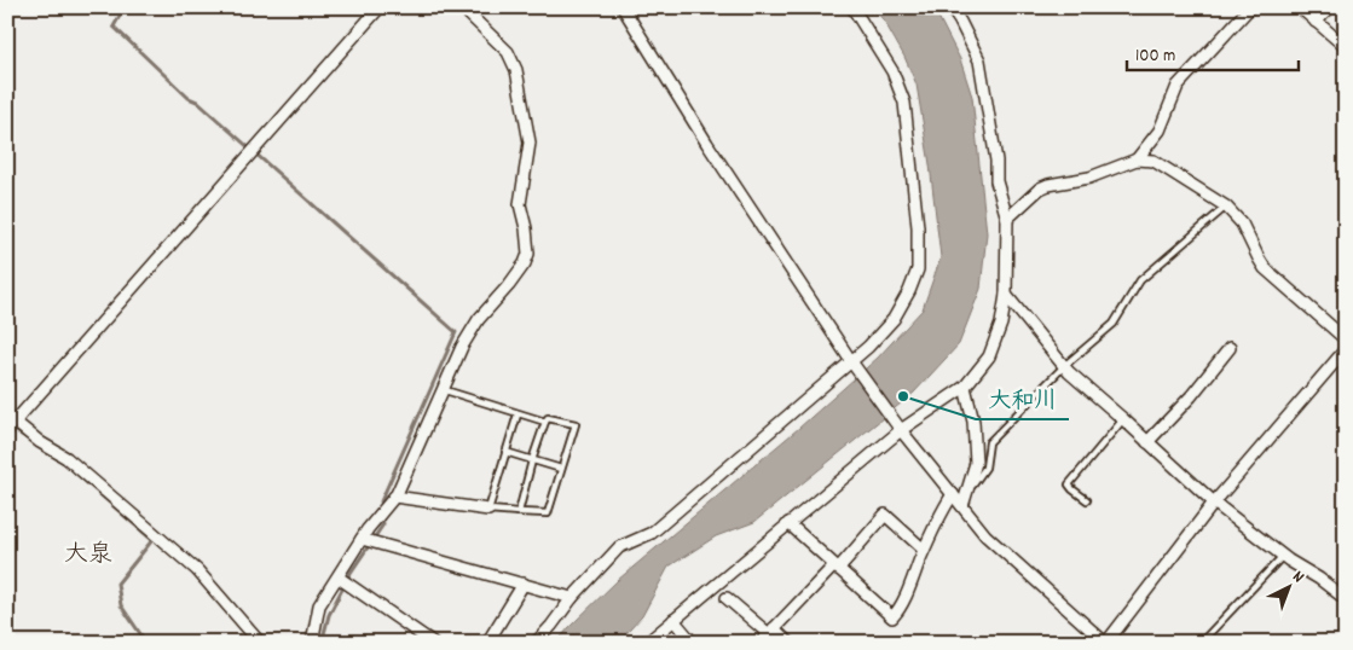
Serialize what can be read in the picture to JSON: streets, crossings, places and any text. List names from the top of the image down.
{
  "districts": ["大泉"],
  "places": ["大和川"],
  "scale_bar": "100 m",
  "north": "top right"
}
